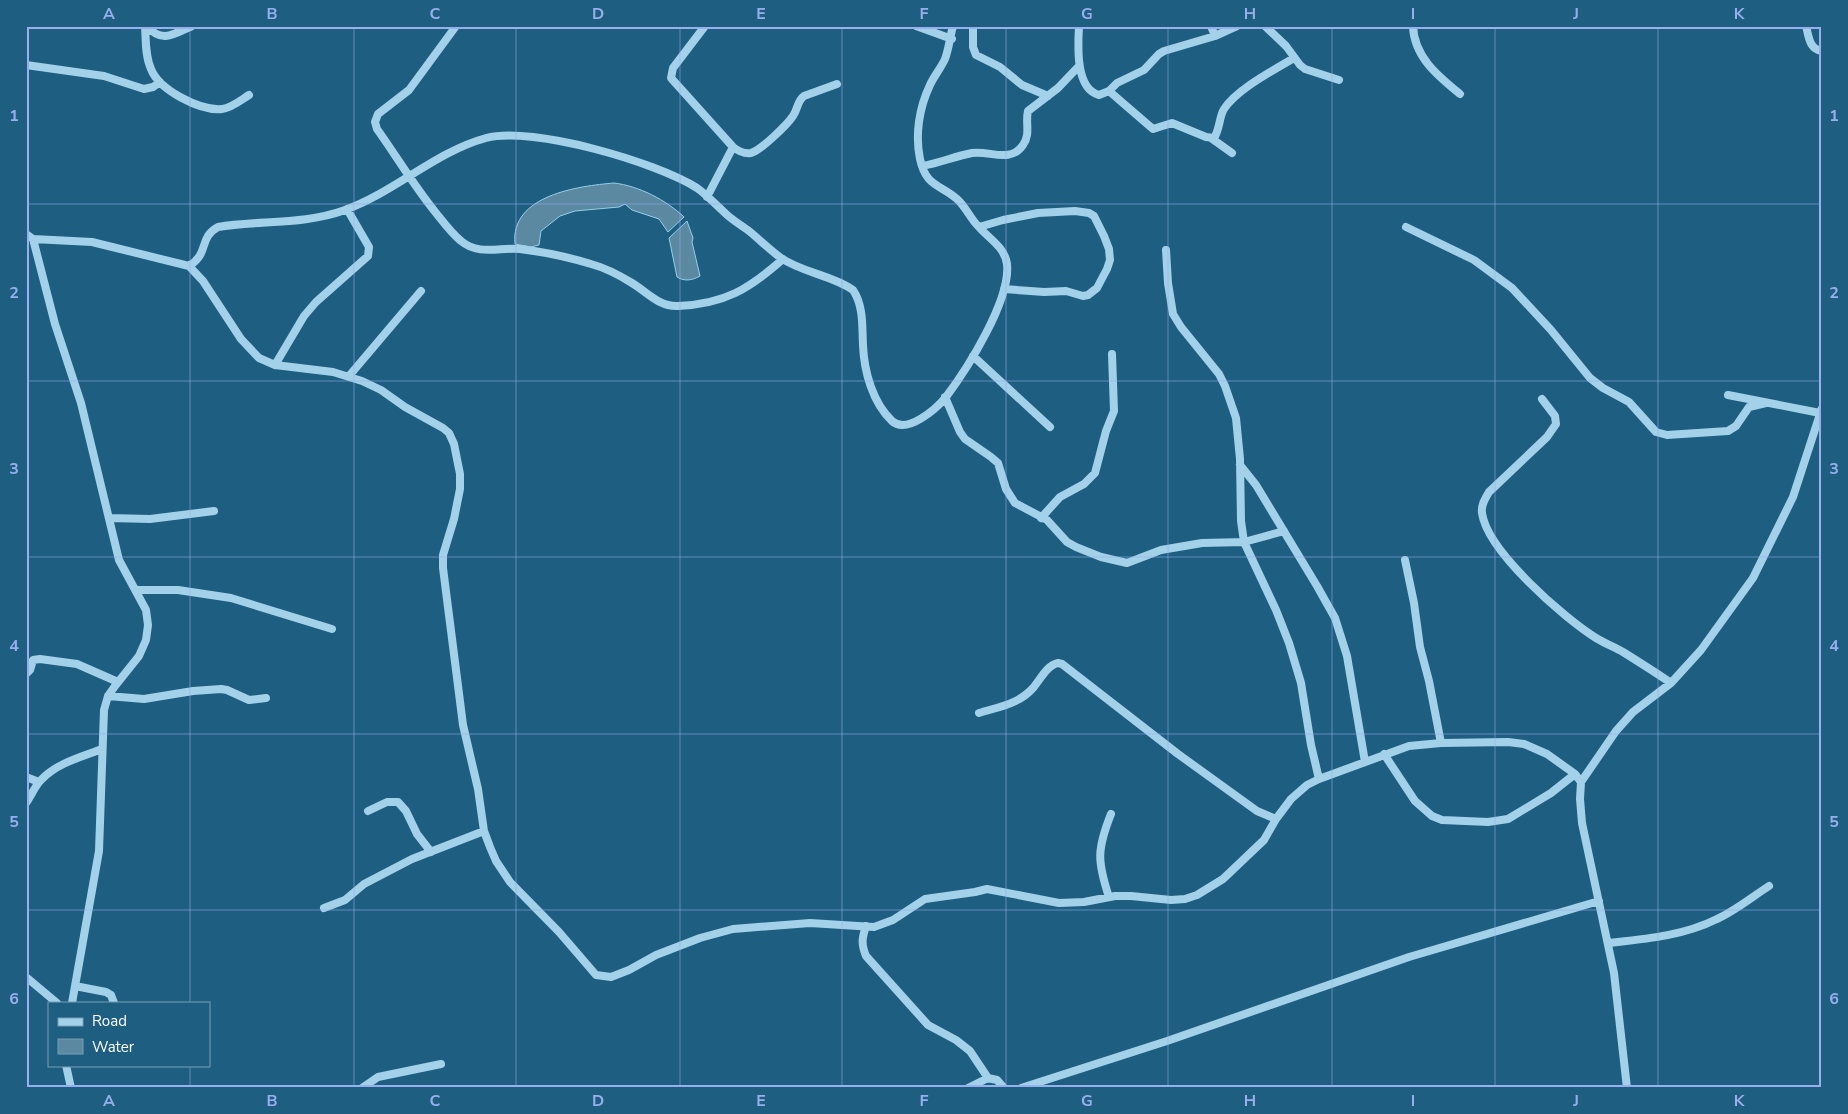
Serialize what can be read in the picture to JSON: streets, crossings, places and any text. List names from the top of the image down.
{
  "legend": ["Road", "Water"],
  "grid": {
    "columns": [
      "A",
      "B",
      "C",
      "D",
      "E",
      "F",
      "G",
      "H",
      "I",
      "J",
      "K"
    ],
    "rows": [
      "1",
      "2",
      "3",
      "4",
      "5",
      "6"
    ]
  }
}
